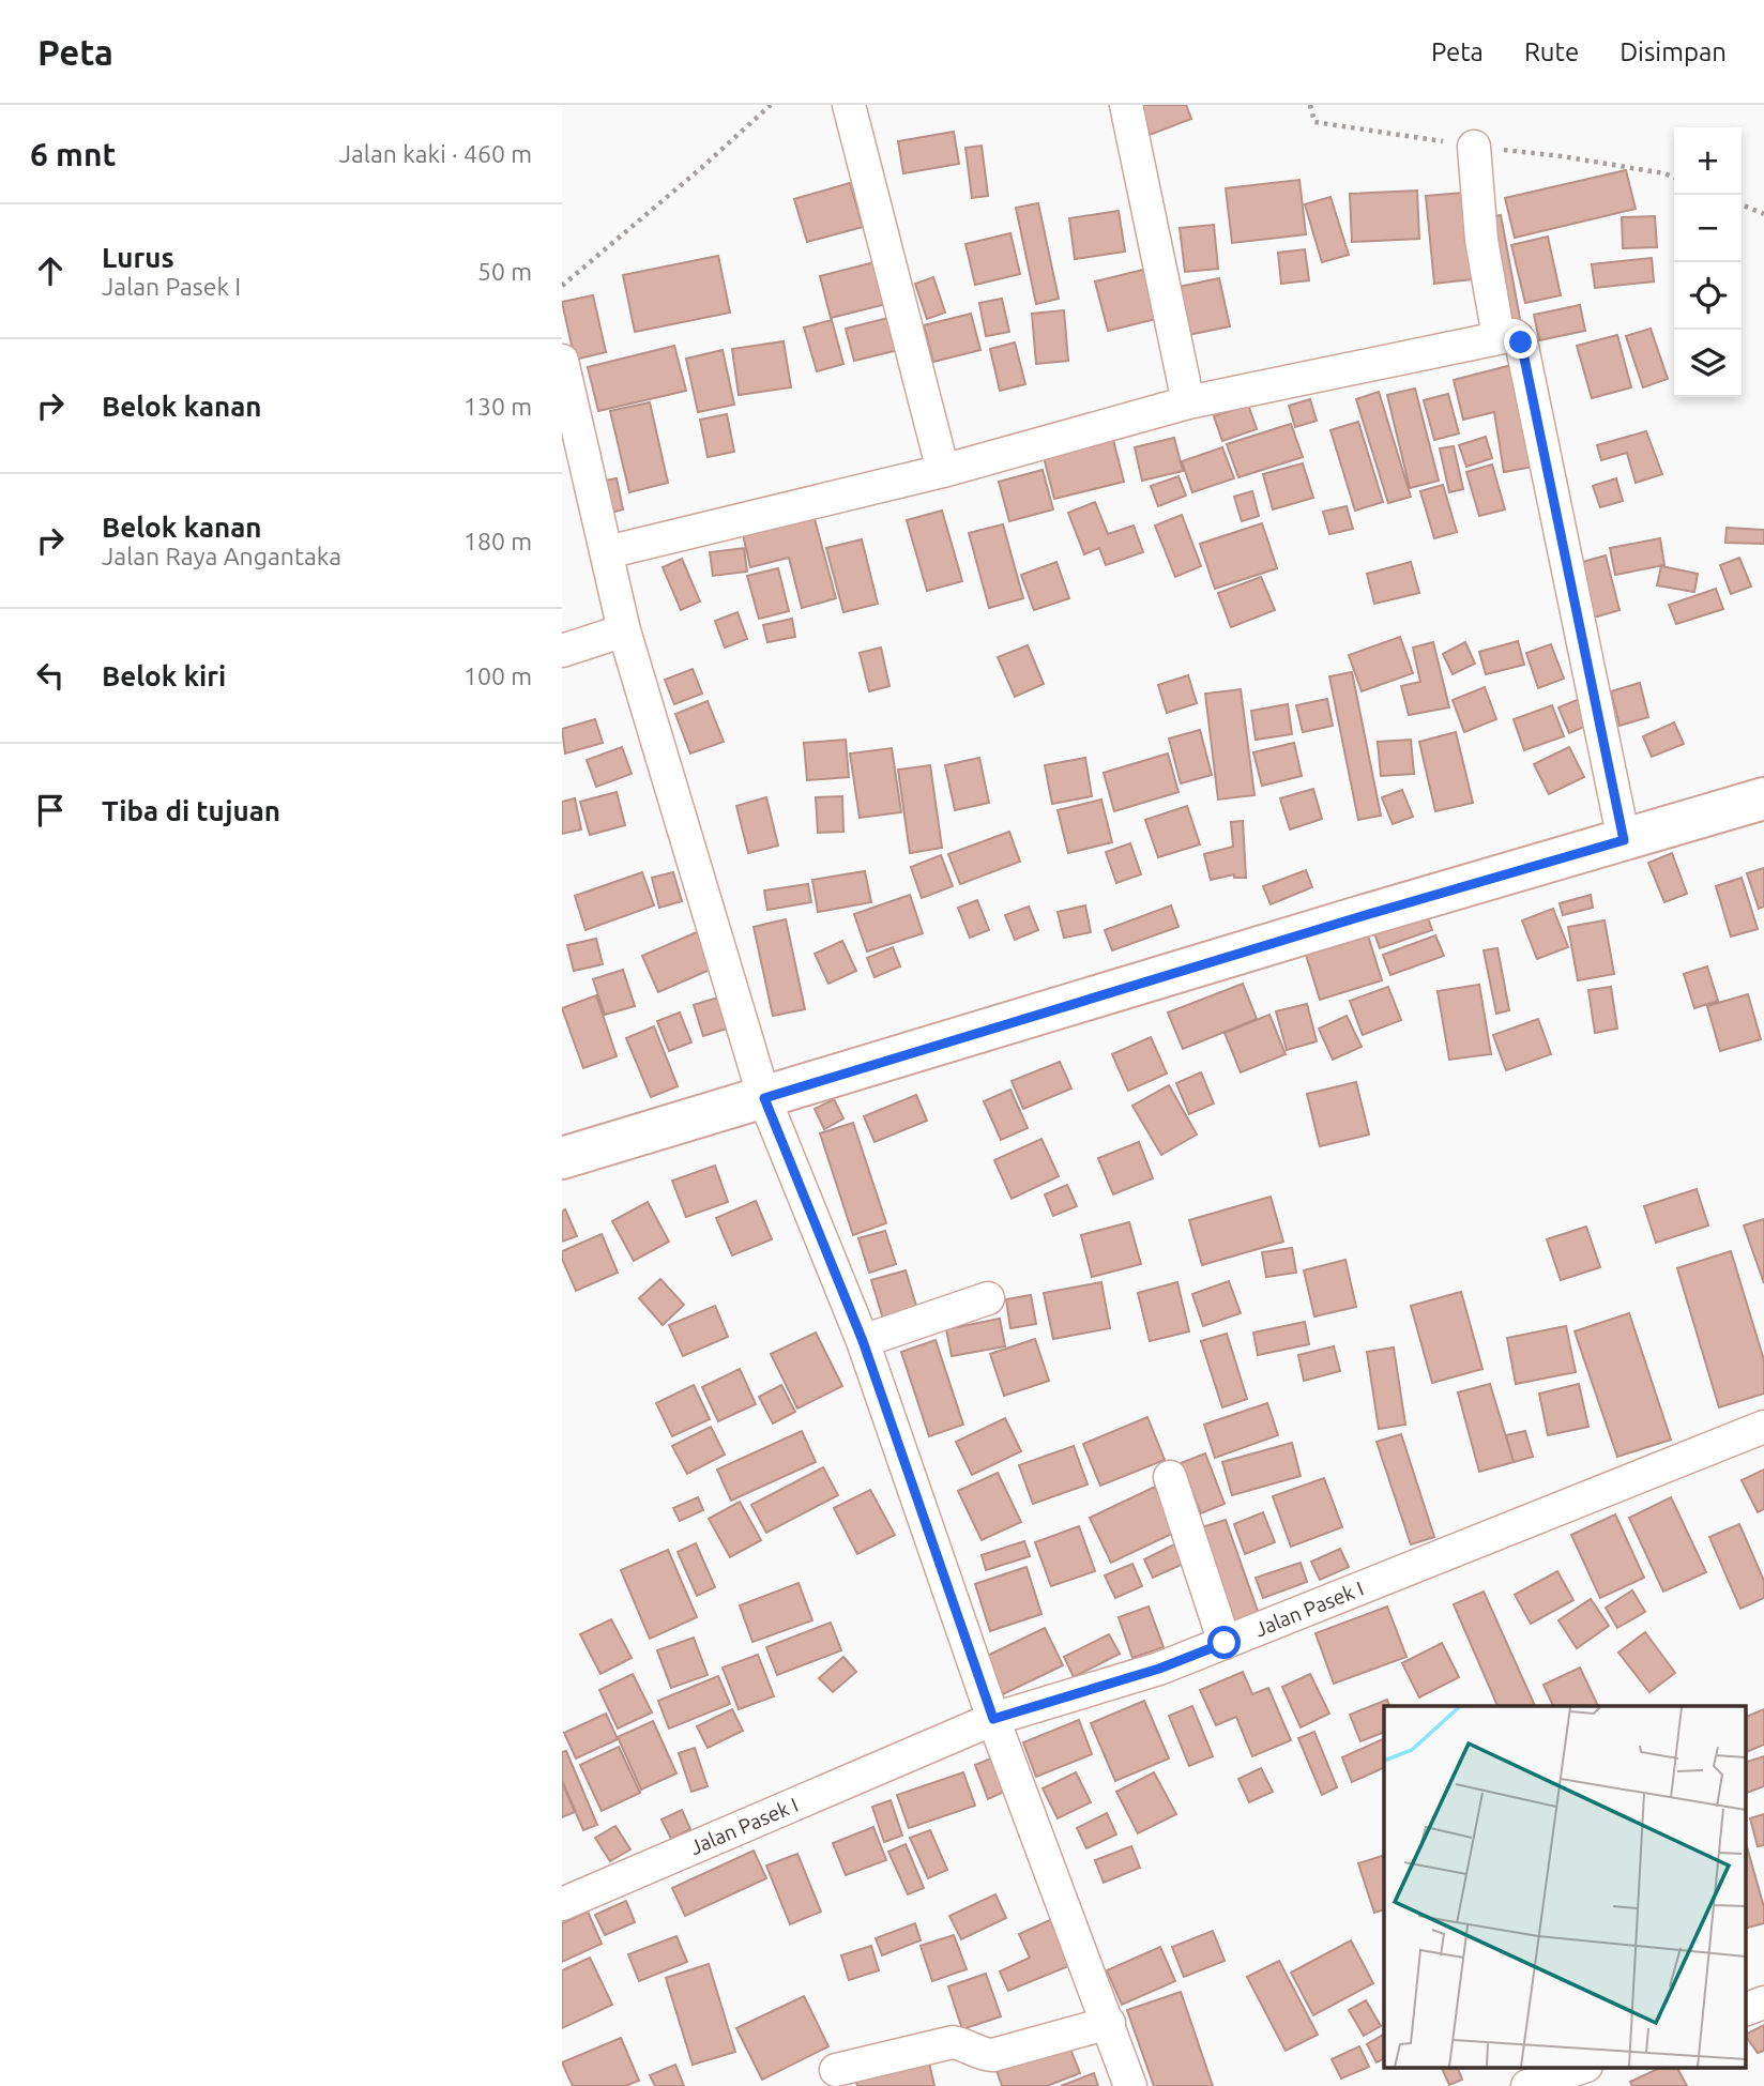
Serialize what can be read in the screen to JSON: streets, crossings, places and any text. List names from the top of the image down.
{
  "streets": {
    "street": ["Jalan Pasek I"]
  },
  "page": {
    "header": "Peta",
    "nav": ["Peta", "Rute", "Disimpan"],
    "heading": ["6 mnt", "Jalan kaki · 460 m"],
    "map_buttons": ["+", "−"],
    "list": [
      ["Lurus", "Jalan Pasek I", "50 m"],
      ["Belok kanan", "130 m"],
      ["Belok kanan", "Jalan Raya Angantaka", "180 m"],
      ["Belok kiri", "100 m"],
      "Tiba di tujuan"
    ]
  }
}
